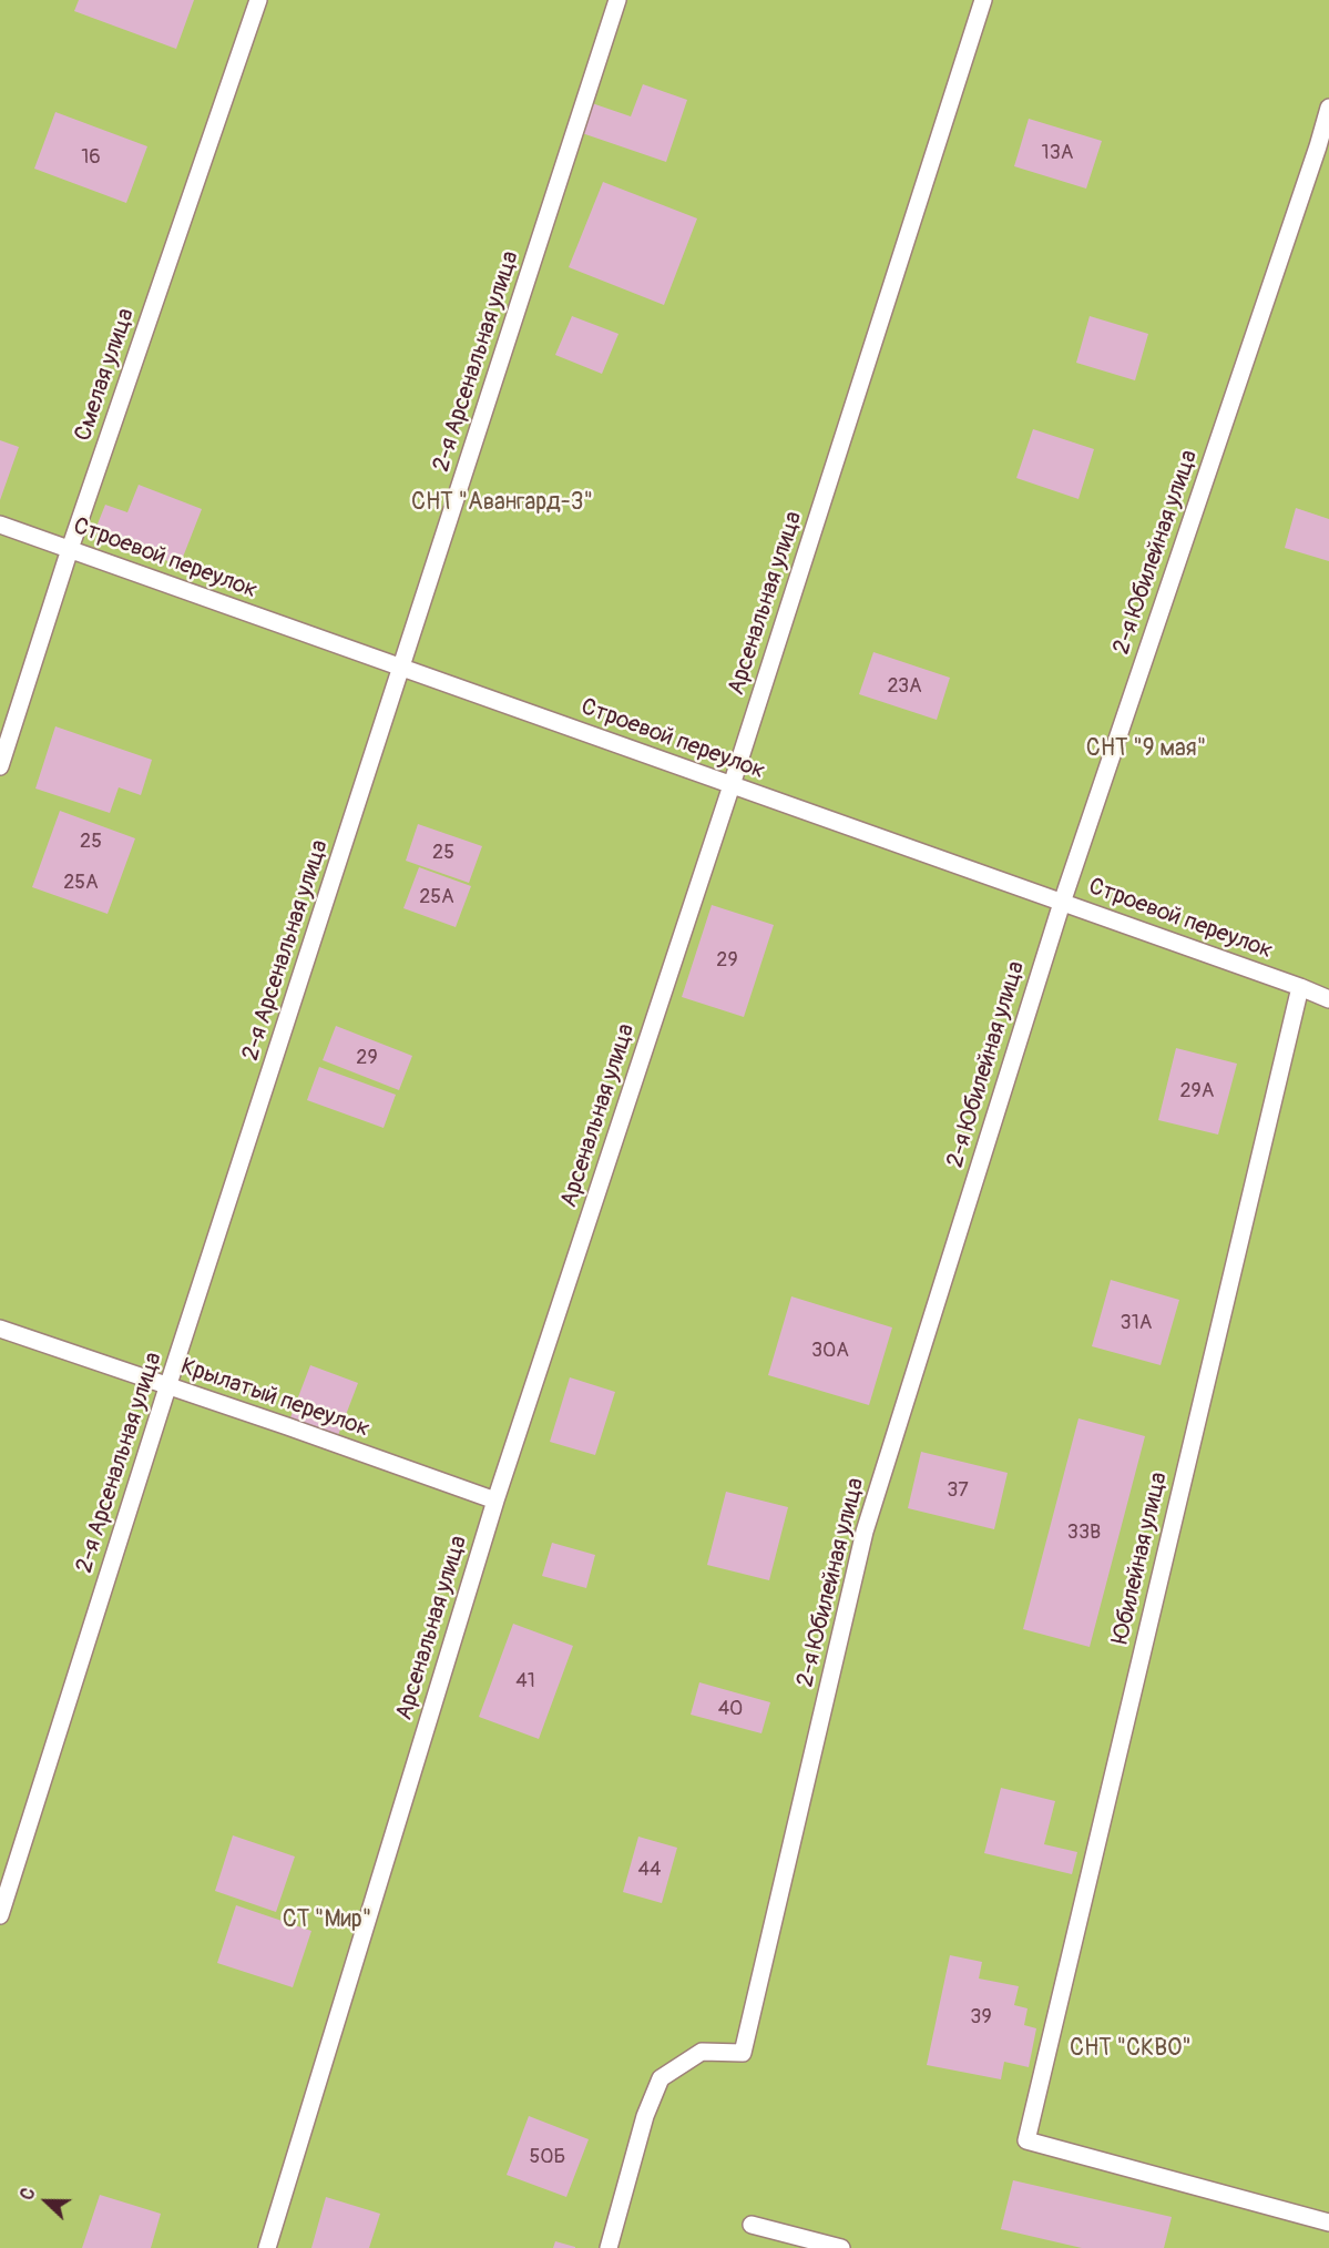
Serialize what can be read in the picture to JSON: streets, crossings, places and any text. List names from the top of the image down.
{
  "streets": {
    "lane": [
      "2-я Арсенальная улица",
      "Смелая улица",
      "2-я Юбилейная улица",
      "Строевой переулок",
      "Арсенальная улица",
      "Крылатый переулок",
      "Юбилейная улица"
    ]
  },
  "crossings": [
    ["2-я Арсенальная улица", "Строевой переулок"],
    ["2-я Арсенальная улица", "Крылатый переулок"],
    ["Смелая улица", "Строевой переулок"],
    ["2-я Юбилейная улица", "Строевой переулок"],
    ["Строевой переулок", "Арсенальная улица"],
    ["Строевой переулок", "Юбилейная улица"],
    ["Арсенальная улица", "Крылатый переулок"]
  ],
  "parks": [
    "СНТ \"Авангард-3\"",
    "СНТ \"9 мая\"",
    "СТ \"Мир\"",
    "СНТ \"СКВО\""
  ],
  "house_numbers": [
    "13А",
    "16",
    "23А",
    "25",
    "25",
    "25А",
    "25А",
    "29",
    "29",
    "29А",
    "31А",
    "30А",
    "37",
    "33В",
    "41",
    "40",
    "44",
    "39",
    "50Б"
  ],
  "north": "left"
}
